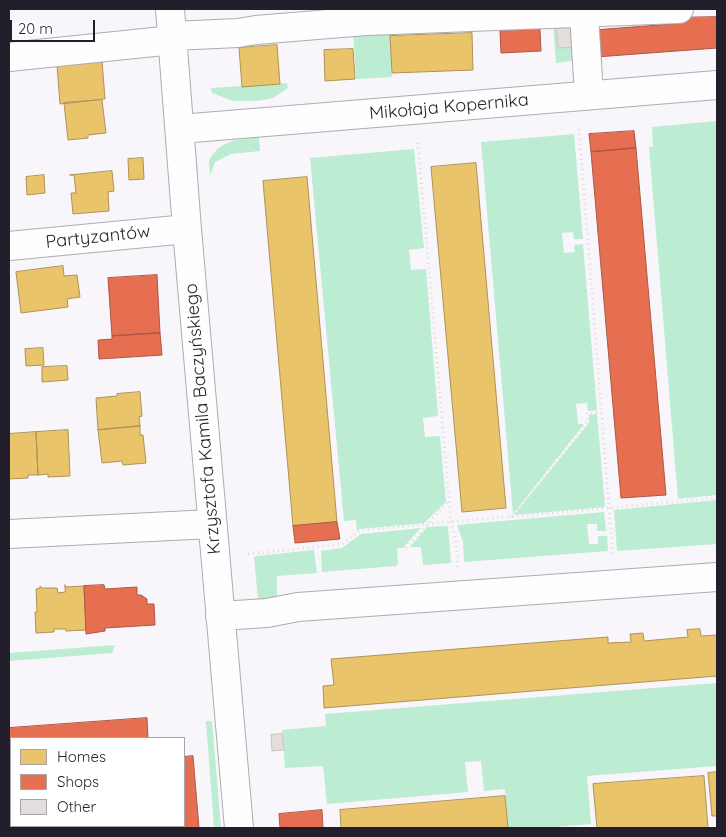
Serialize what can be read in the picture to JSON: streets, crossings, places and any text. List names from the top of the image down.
{
  "streets": {
    "street": ["Mikołaja Kopernika", "Partyzantów", "Krzysztofa Kamila Baczyńskiego"]
  },
  "crossings": [
    ["Mikołaja Kopernika", "Krzysztofa Kamila Baczyńskiego"],
    ["Partyzantów", "Krzysztofa Kamila Baczyńskiego"]
  ],
  "legend": ["Homes", "Shops", "Other"],
  "scale_bar": "20 m"
}
